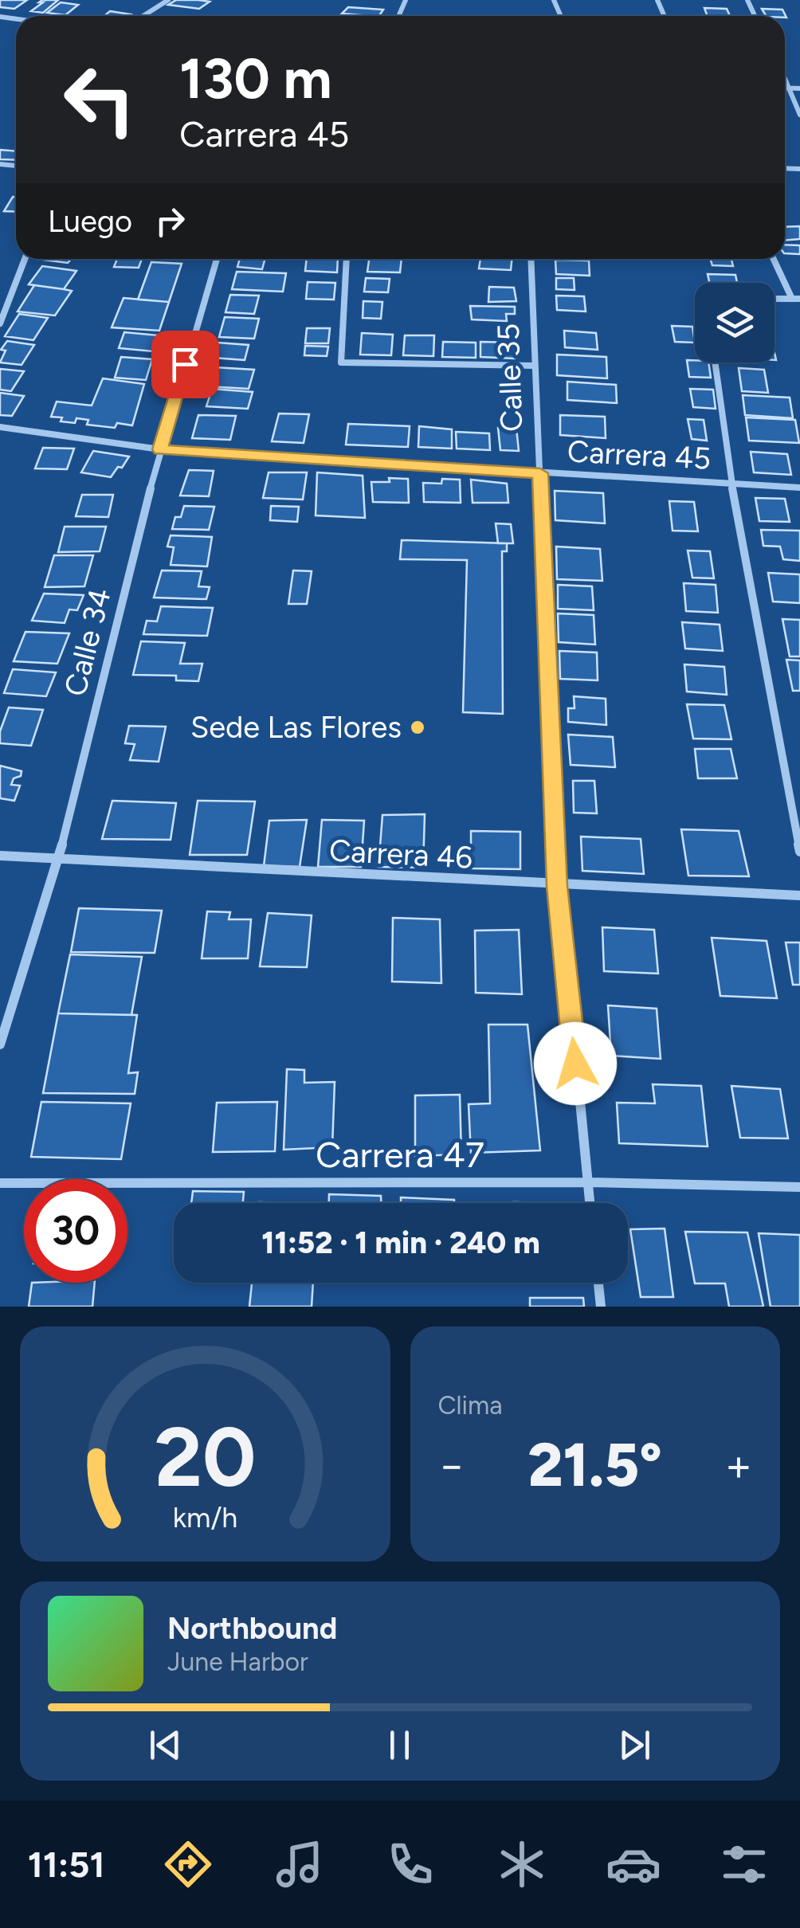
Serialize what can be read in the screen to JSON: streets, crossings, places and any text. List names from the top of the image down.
{
  "streets": {
    "street": [
      "Calle 35",
      "Carrera 45",
      "Calle 34",
      "Carrera 46",
      "Carrera 47"
    ]
  },
  "crossings": [
    ["Calle 35", "Carrera 45"],
    ["Calle 35", "Carrera 46"],
    ["Calle 35", "Carrera 47"],
    ["Carrera 45", "Calle 34"],
    ["Calle 34", "Carrera 46"]
  ],
  "places": ["Sede Las Flores"],
  "page": {
    "turn": ["130 m", "Carrera 45"],
    "then": "Luego",
    "limit": "30",
    "trip": "11:52 · 1 min · 240 m",
    "tile": "Clima",
    "heat": ["−", "21.5°", "+"],
    "song": ["Northbound", "June Harbor"],
    "tabs": "11:51",
    "gauge": ["20", "km/h"]
  }
}
